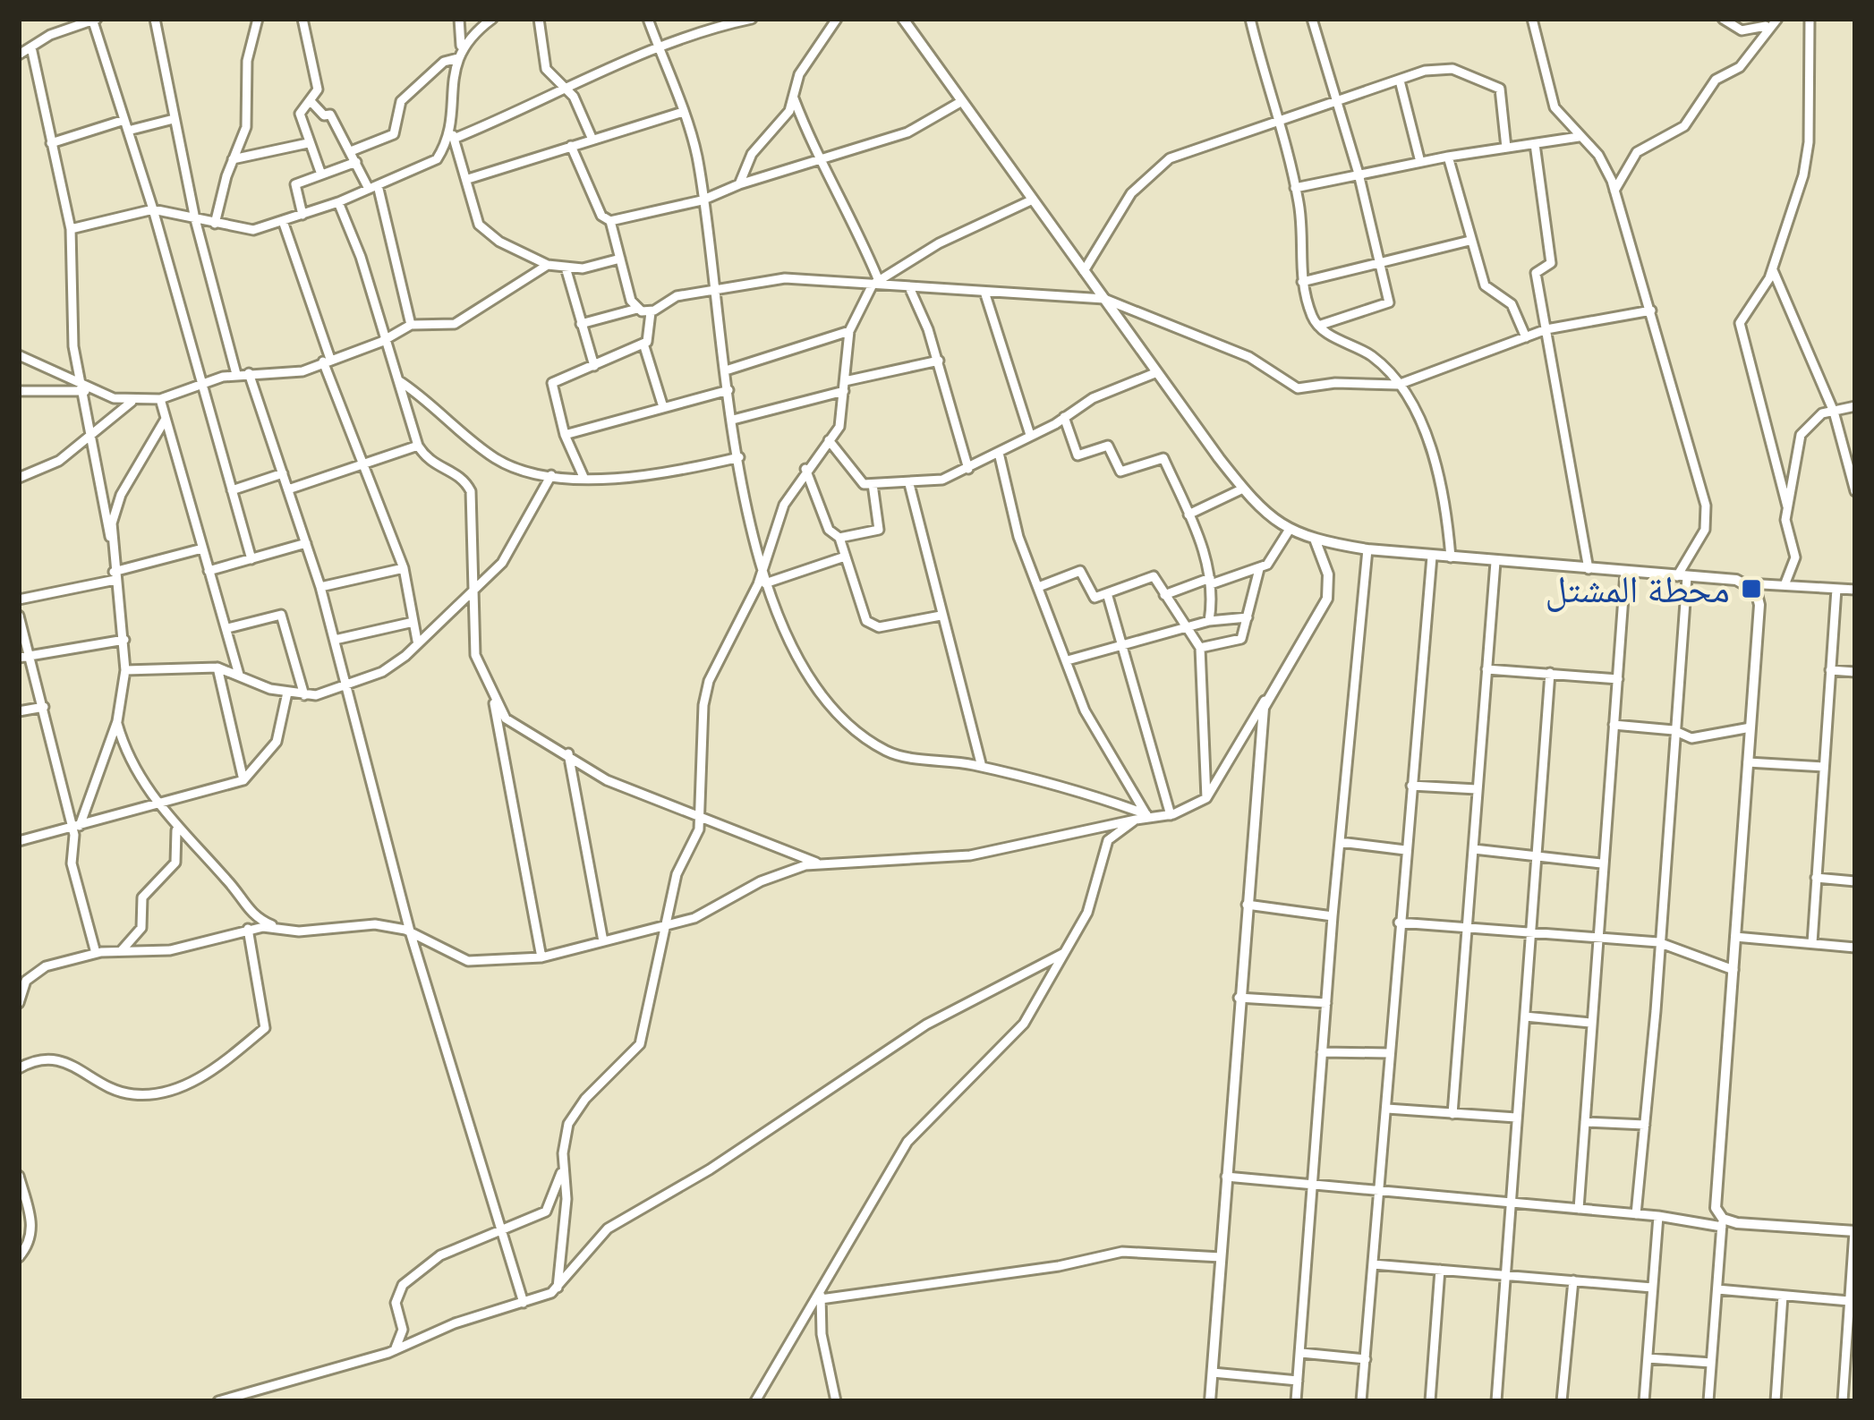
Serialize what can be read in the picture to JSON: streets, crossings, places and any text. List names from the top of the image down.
{
  "places": {
    "transit": ["محطة المشتل"]
  }
}
